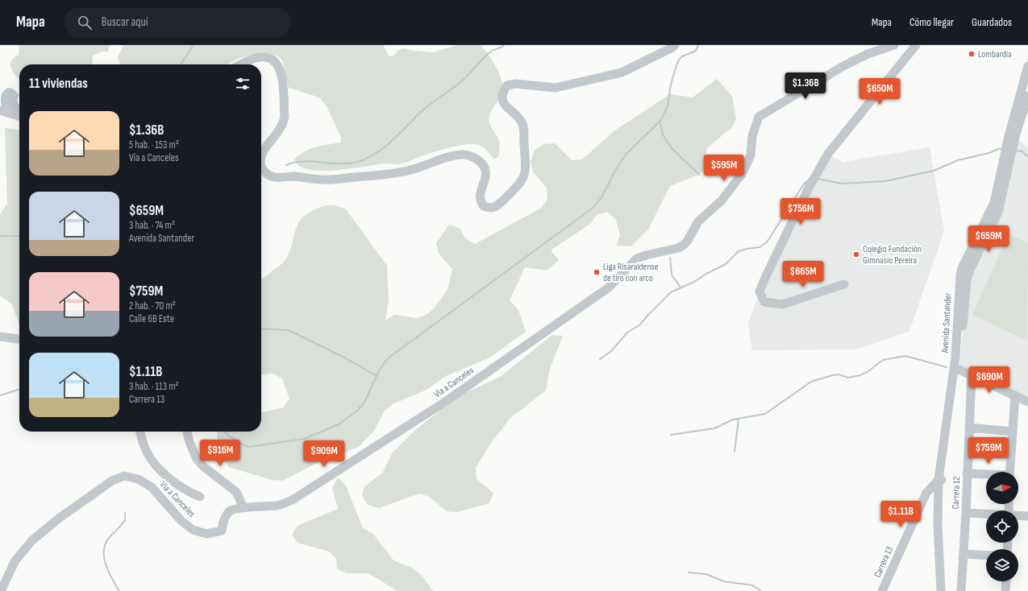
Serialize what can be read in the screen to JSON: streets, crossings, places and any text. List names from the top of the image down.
{
  "streets": {
    "street": [
      "Avenida Santander",
      "Vía a Canceles",
      "Carrera 12",
      "Carrera 13"
    ]
  },
  "crossings": [
    ["Avenida Santander", "Carrera 13"]
  ],
  "places": ["Lombardía", "Colegio Fundación Gimnasio Pereira", "Liga Risaraldense de tiro con arco"],
  "north": "right",
  "page": {
    "header": "Mapa",
    "search": "Buscar aquí",
    "nav": ["Mapa", "Cómo llegar", "Guardados"],
    "heading": "11 viviendas",
    "price": [
      "$1.36B",
      "$650M",
      "$595M",
      "$756M",
      "$659M",
      "$665M",
      "$690M",
      "$759M",
      "$916M",
      "$909M",
      "$1.11B"
    ],
    "list": [
      {
        "name": "$1.36B",
        "note": "5 hab. · 153 m² · Vía a Canceles"
      },
      {
        "name": "$659M",
        "note": "3 hab. · 74 m² · Avenida Santander"
      },
      {
        "name": "$759M",
        "note": "2 hab. · 70 m² · Calle 6B Este"
      },
      {
        "name": "$1.11B",
        "note": "3 hab. · 113 m² · Carrera 13"
      }
    ]
  }
}
